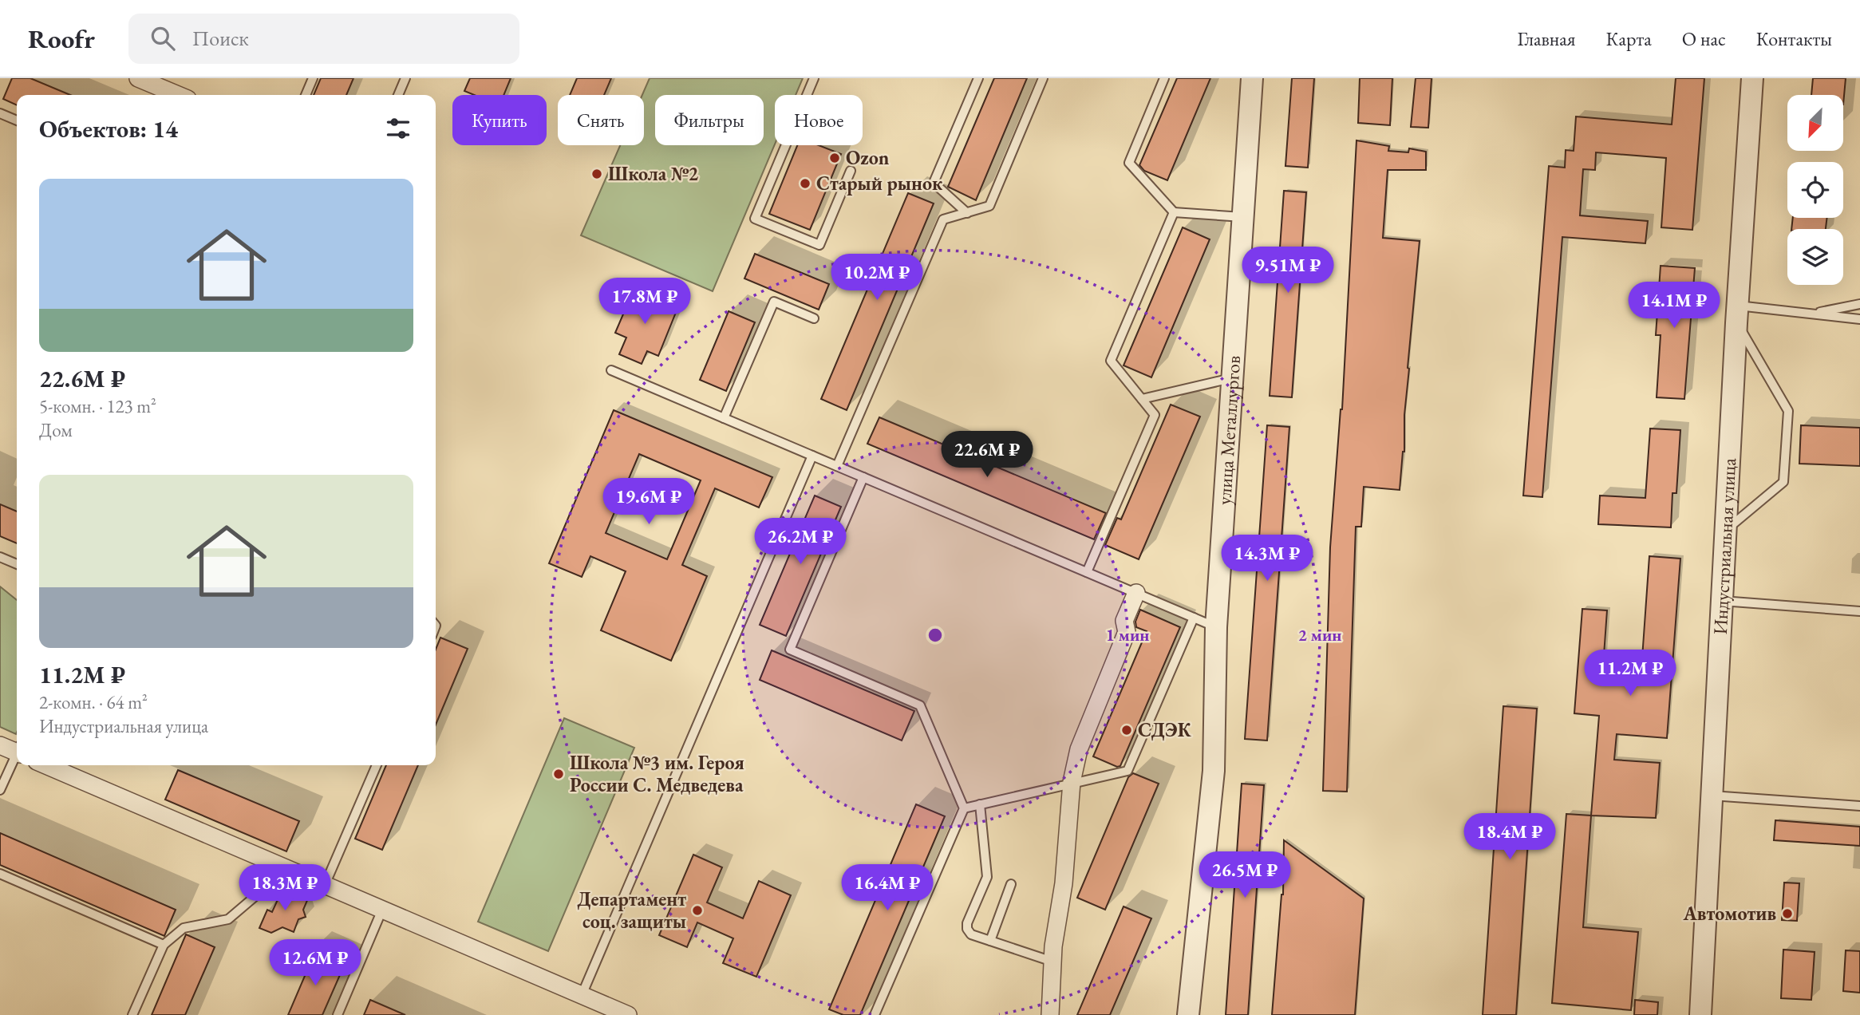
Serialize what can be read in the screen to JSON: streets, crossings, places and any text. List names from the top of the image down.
{
  "streets": {
    "street": ["улица Металлургов", "Индустриальная улица"]
  },
  "places": [
    "Ozon",
    "Школа №2",
    "Старый рынок",
    "СДЭК",
    "Школа №3 им. Героя России С. Медведева",
    "Департамент соц. защиты",
    "Автомотив"
  ],
  "north": "bottom left",
  "page": {
    "header": "Roofr",
    "search": "Поиск",
    "nav": [
      "Главная",
      "Карта",
      "О нас",
      "Контакты"
    ],
    "chip": [
      "Купить",
      "Снять",
      "Фильтры",
      "Новое"
    ],
    "heading": "Объектов: 14",
    "list": [
      {
        "name": "22.6M ₽",
        "note": "5-комн. · 123 m² · Дом"
      },
      {
        "name": "11.2M ₽",
        "note": "2-комн. · 64 m² · Индустриальная улица"
      }
    ],
    "price": [
      "9.51M ₽",
      "10.2M ₽",
      "17.8M ₽",
      "14.1M ₽",
      "22.6M ₽",
      "19.6M ₽",
      "26.2M ₽",
      "14.3M ₽",
      "11.2M ₽",
      "18.4M ₽",
      "26.5M ₽",
      "18.3M ₽",
      "16.4M ₽",
      "12.6M ₽"
    ]
  },
  "rings": ["1 мин", "2 мин"]
}
